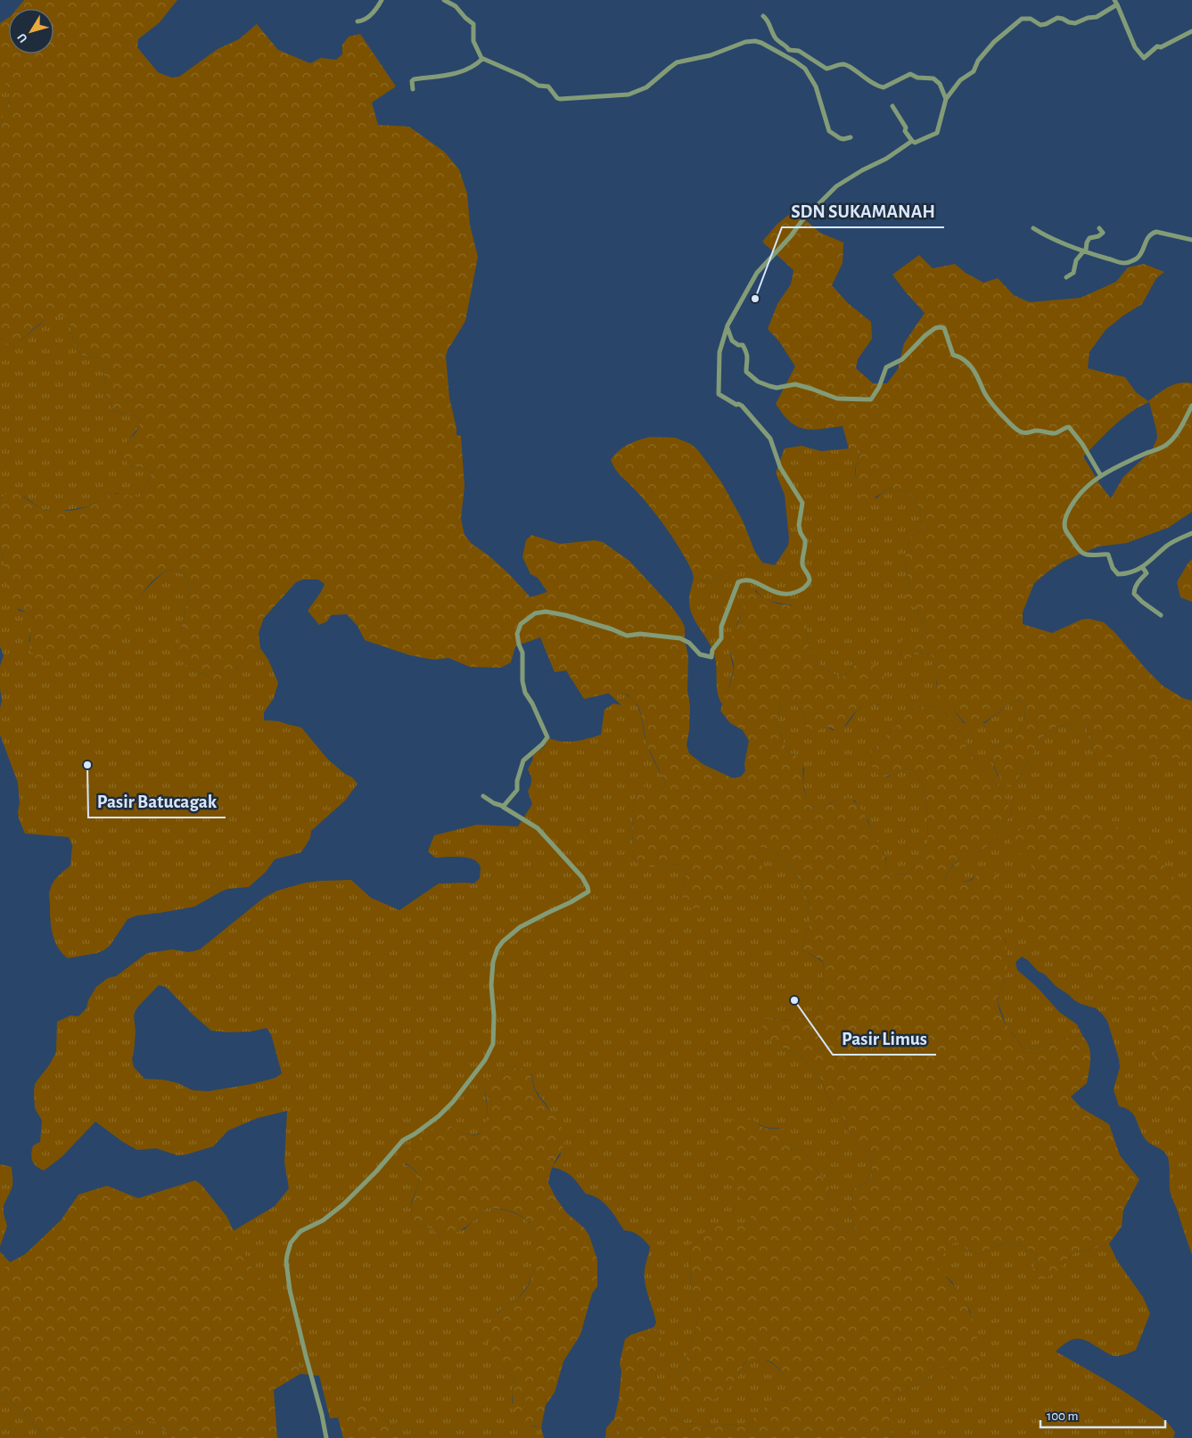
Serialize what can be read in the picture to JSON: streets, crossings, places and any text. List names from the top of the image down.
{
  "places": ["SDN SUKAMANAH", "Pasir Batucagak", "Pasir Limus"],
  "scale_bar": "100 m",
  "north": "bottom left"
}
